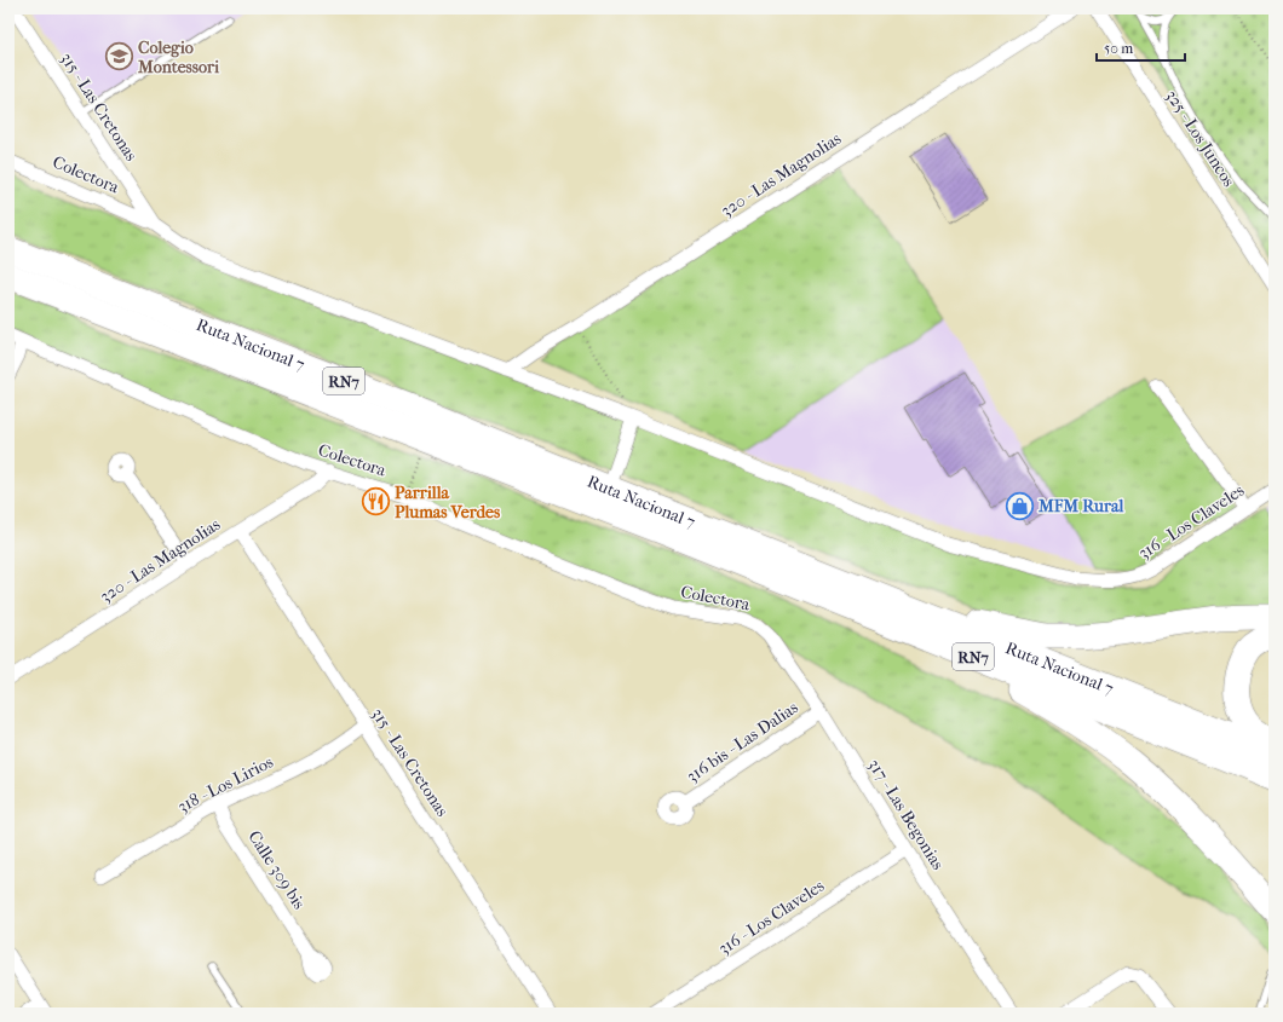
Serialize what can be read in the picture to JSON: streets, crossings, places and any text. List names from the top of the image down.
{
  "streets": {
    "highway": ["Ruta Nacional 7", "RN7"],
    "street": [
      "315 - Las Cretonas",
      "325 - Los Juncos",
      "Colectora",
      "320 - Las Magnolias",
      "316 - Los Claveles",
      "316 bis - Las Dalias",
      "318 - Los Lirios",
      "317 - Las Begonias",
      "Calle 309 bis"
    ]
  },
  "crossings": [
    ["315 - Las Cretonas", "Colectora"],
    ["315 - Las Cretonas", "320 - Las Magnolias"],
    ["315 - Las Cretonas", "318 - Los Lirios"],
    ["Colectora", "320 - Las Magnolias"],
    ["Colectora", "316 - Los Claveles"],
    ["Colectora", "317 - Las Begonias"],
    ["316 - Los Claveles", "317 - Las Begonias"],
    ["316 bis - Las Dalias", "317 - Las Begonias"],
    ["318 - Los Lirios", "Calle 309 bis"]
  ],
  "places": {
    "school or university": ["Colegio Montessori"],
    "restaurant": ["Parrilla Plumas Verdes"],
    "shop": ["MFM Rural"]
  },
  "scale_bar": "50 m"
}
